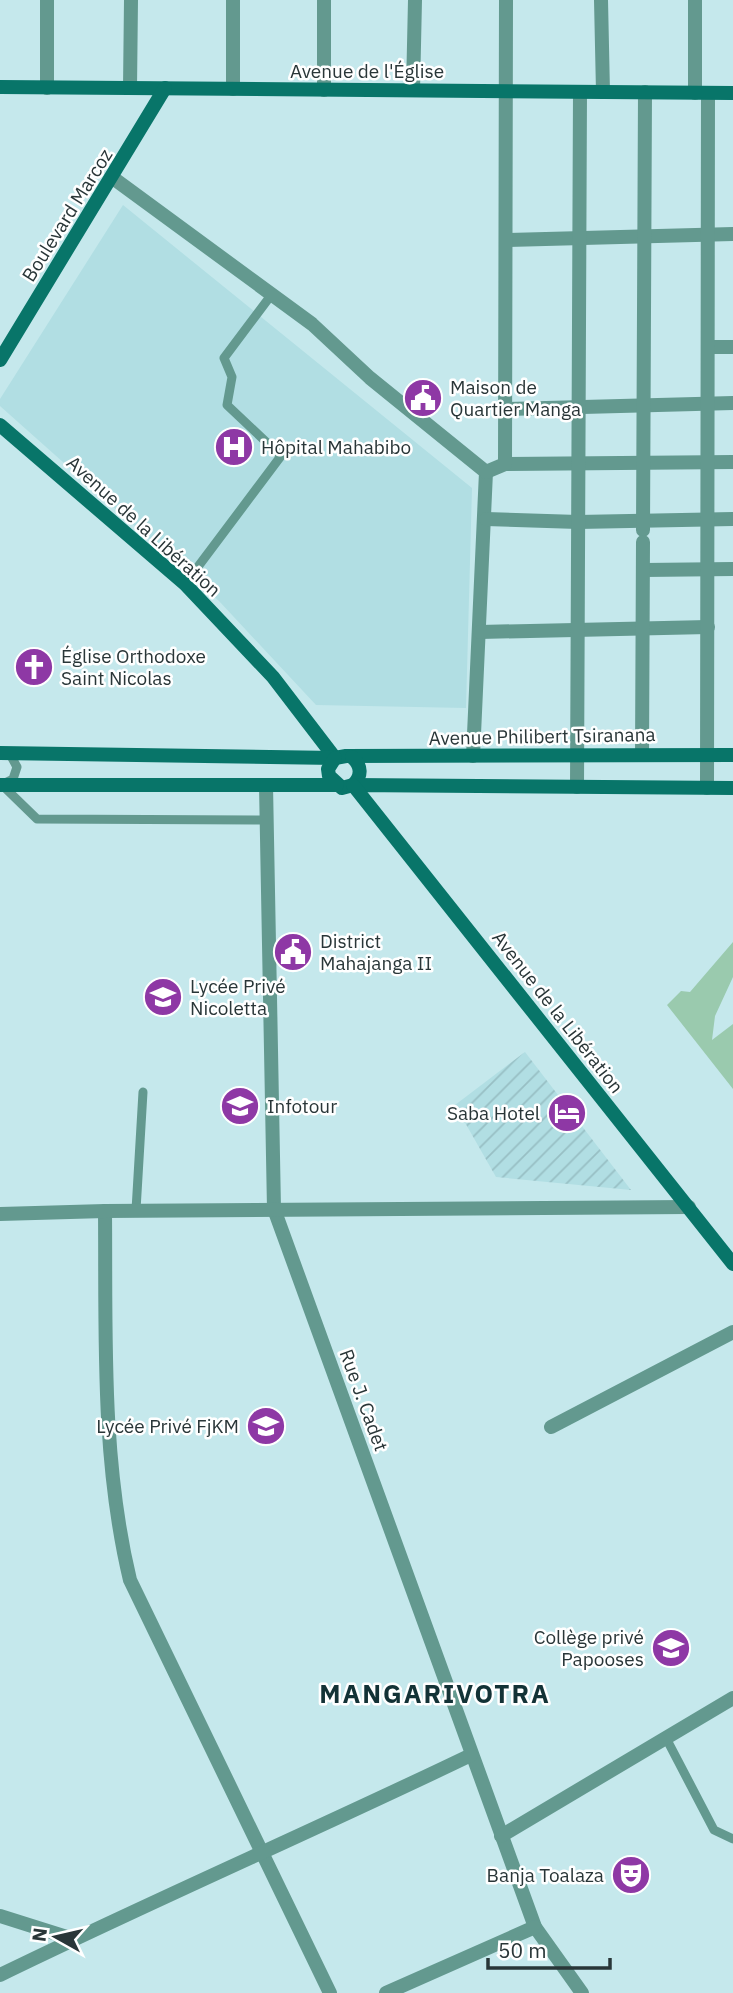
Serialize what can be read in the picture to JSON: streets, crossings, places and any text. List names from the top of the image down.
{
  "streets": {
    "main road": [
      "Avenue de l'Église",
      "Boulevard Marcoz",
      "Avenue de la Libération",
      "Avenue Philibert Tsiranana"
    ],
    "street": ["Rue J. Cadet"]
  },
  "crossings": [
    ["Avenue de l'Église", "Boulevard Marcoz"],
    ["Avenue de la Libération", "Avenue Philibert Tsiranana"]
  ],
  "districts": ["MANGARIVOTRA"],
  "places": {
    "public building": ["Maison de Quartier Manga", "District Mahajanga II"],
    "hospital": ["Hôpital Mahabibo"],
    "church": ["Église Orthodoxe Saint Nicolas"],
    "school or university": [
      "Lycée Privé Nicoletta",
      "Infotour",
      "Lycée Privé FjKM",
      "Collège privé Papooses"
    ],
    "hotel": ["Saba Hotel"],
    "theatre": ["Banja Toalaza"]
  },
  "scale_bar": "50 m",
  "north": "left"
}
